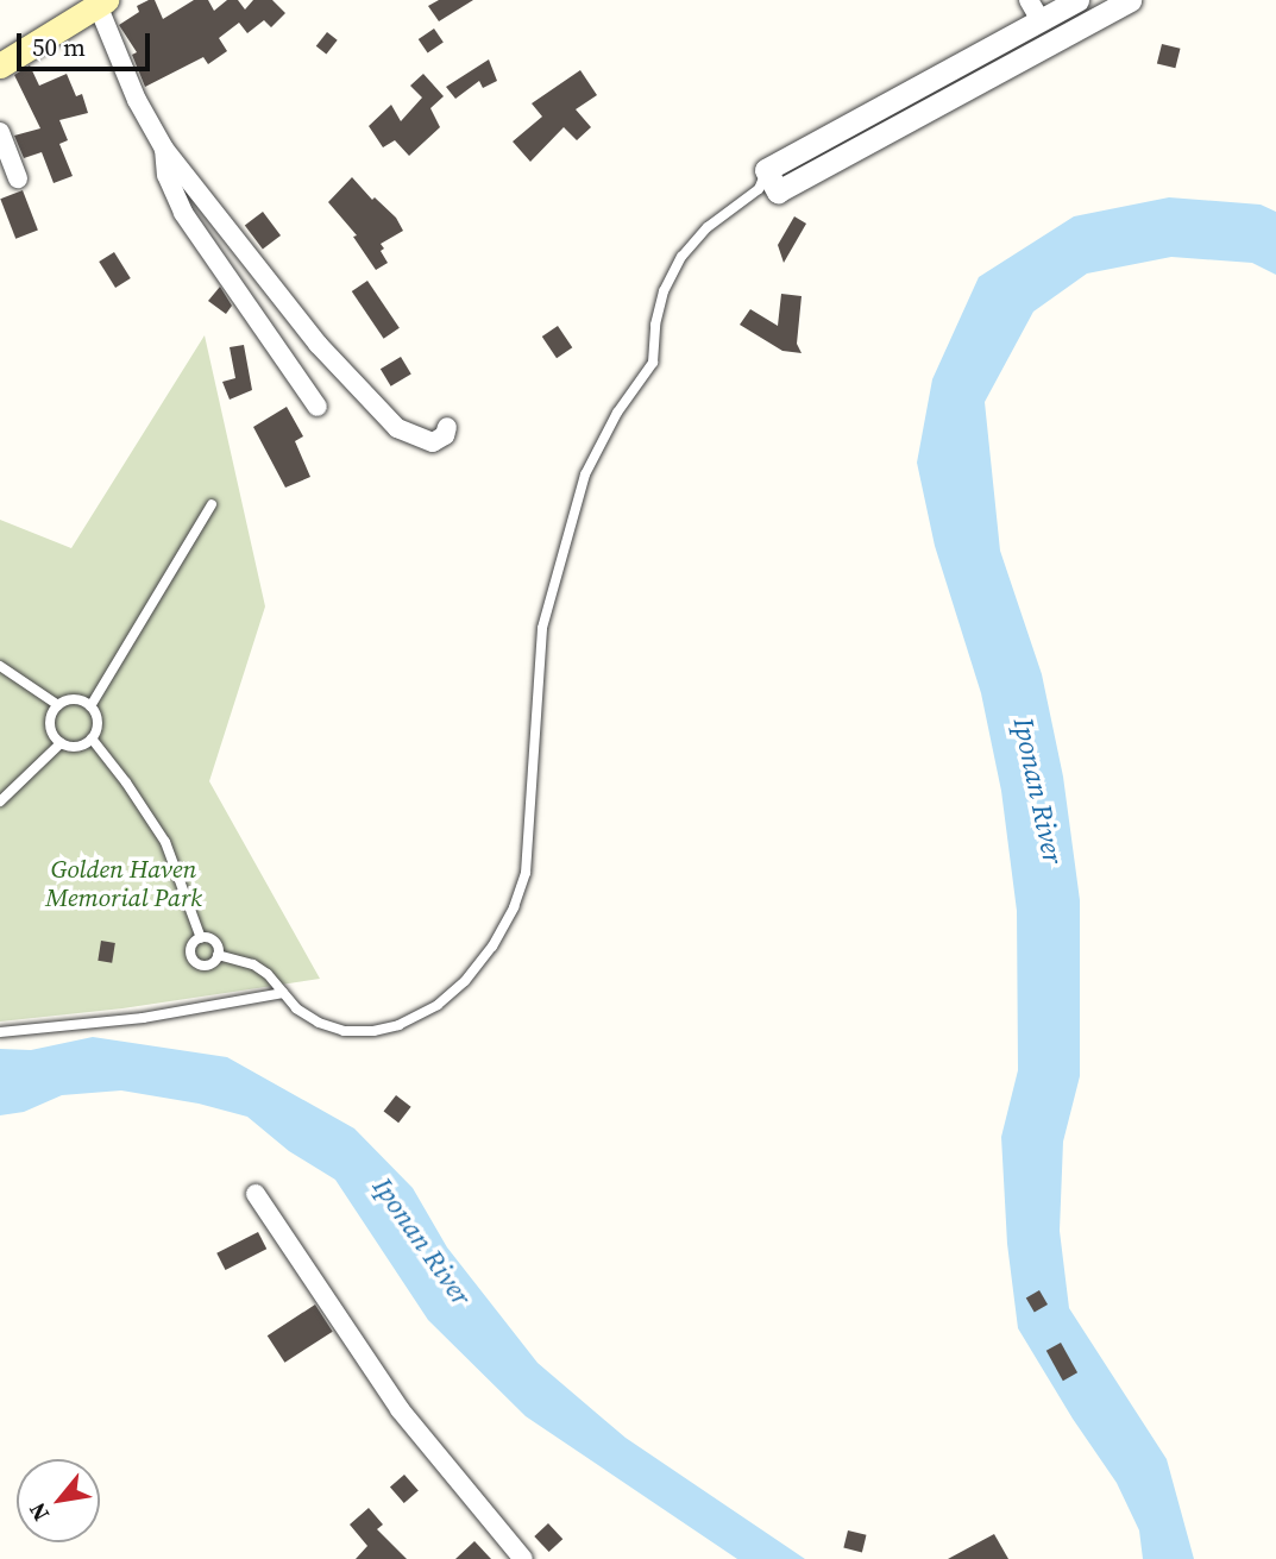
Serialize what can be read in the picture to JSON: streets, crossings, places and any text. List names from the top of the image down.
{
  "water": ["Iponan River"],
  "parks": ["Golden Haven Memorial Park"],
  "scale_bar": "50 m",
  "north": "bottom left"
}
